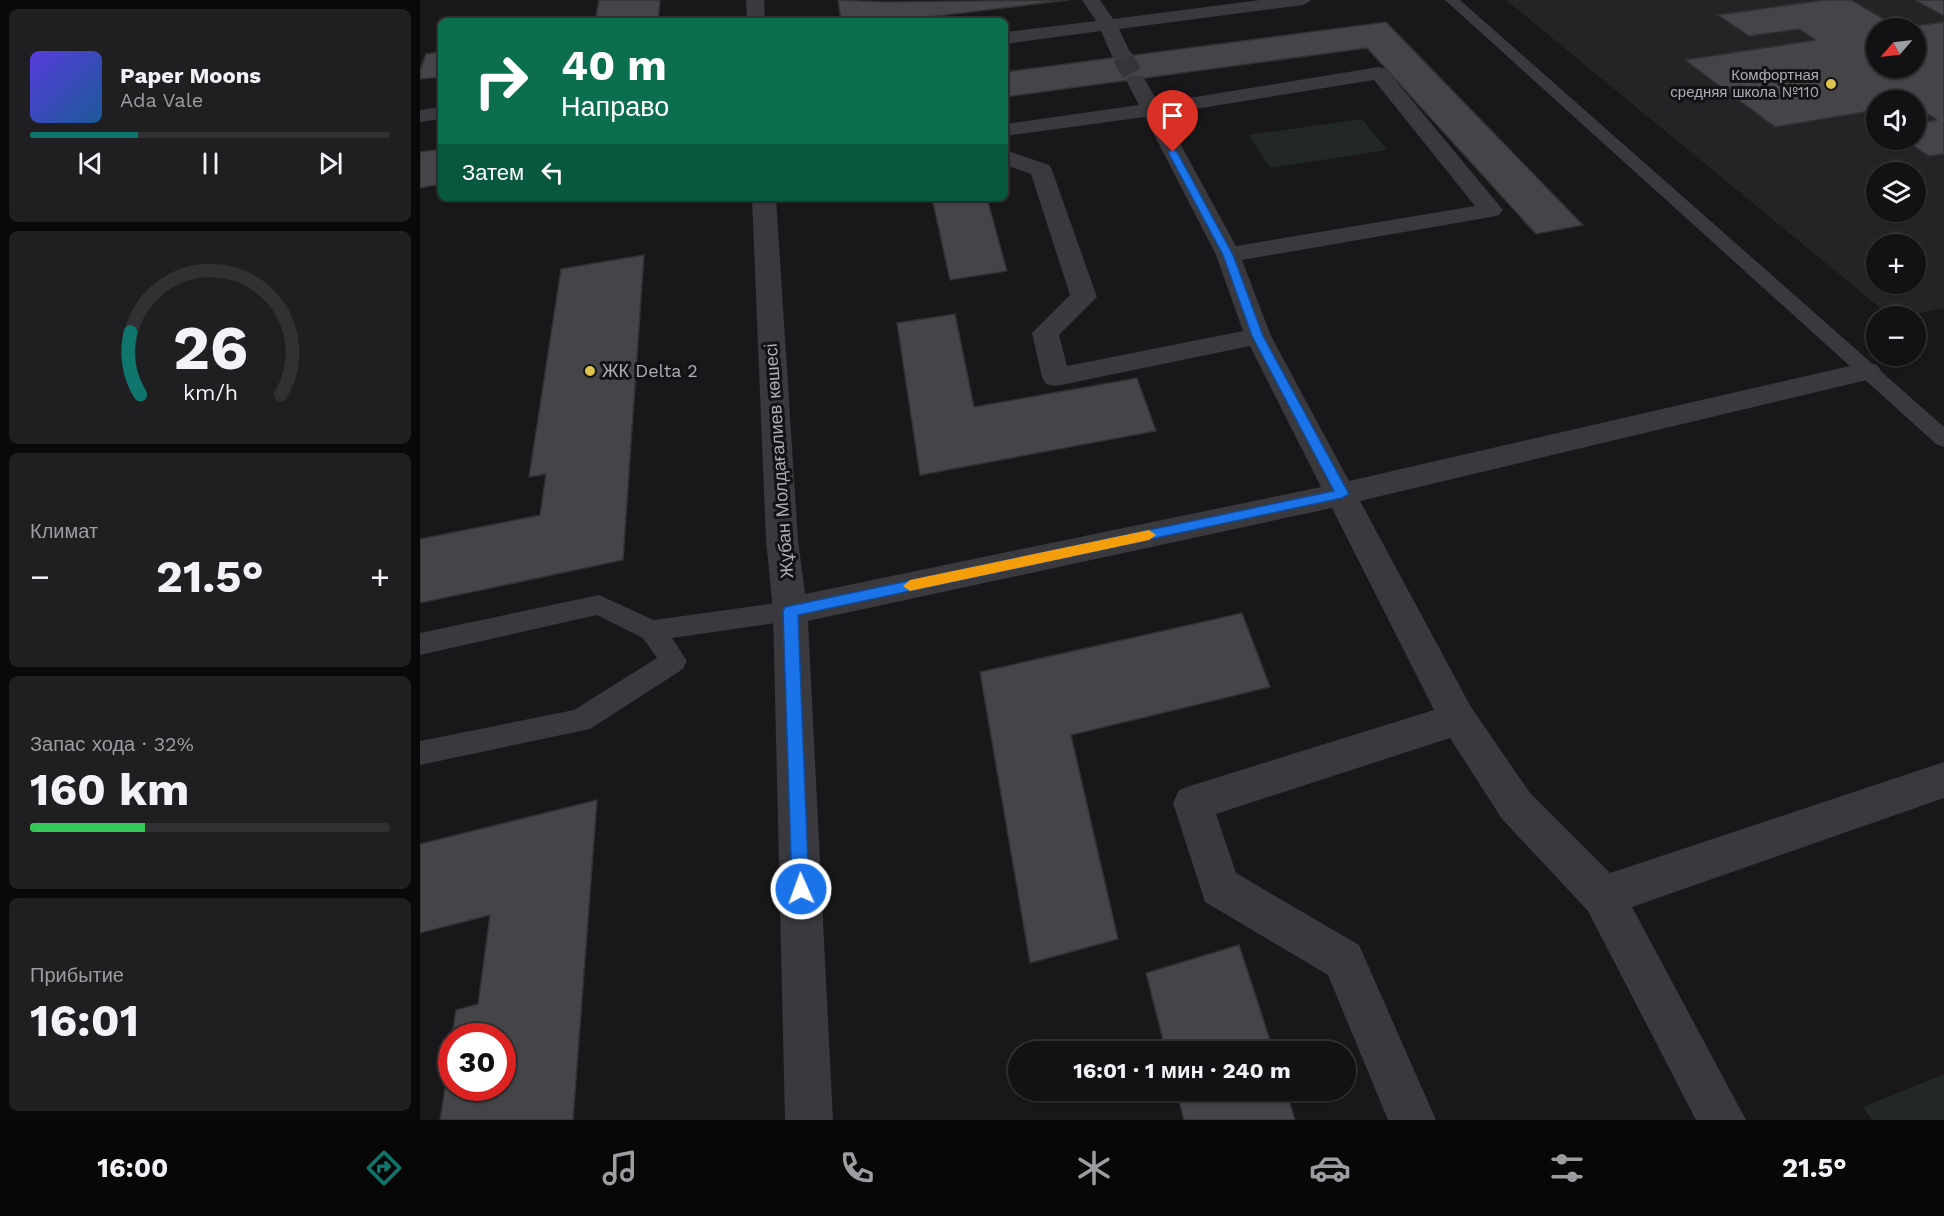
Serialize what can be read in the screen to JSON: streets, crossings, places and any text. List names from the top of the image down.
{
  "streets": {
    "street": ["Жұбан Молдағалиев көшесі"]
  },
  "places": ["Комфортная средняя школа №110", "ЖК Delta 2"],
  "north": "bottom left",
  "page": {
    "map_buttons": ["+", "−"],
    "turn": ["40 m", "Направо"],
    "song": ["Paper Moons", "Ada Vale"],
    "then": "Затем",
    "tile": [
      "Климат",
      ["Запас хода · 32%", "160 km"],
      ["Прибытие", "16:01"]
    ],
    "heat": ["−", "21.5°", "+"],
    "limit": "30",
    "trip": "16:01 · 1 мин · 240 m",
    "tabs": ["16:00", "21.5°"],
    "gauge": ["26", "km/h"]
  }
}
